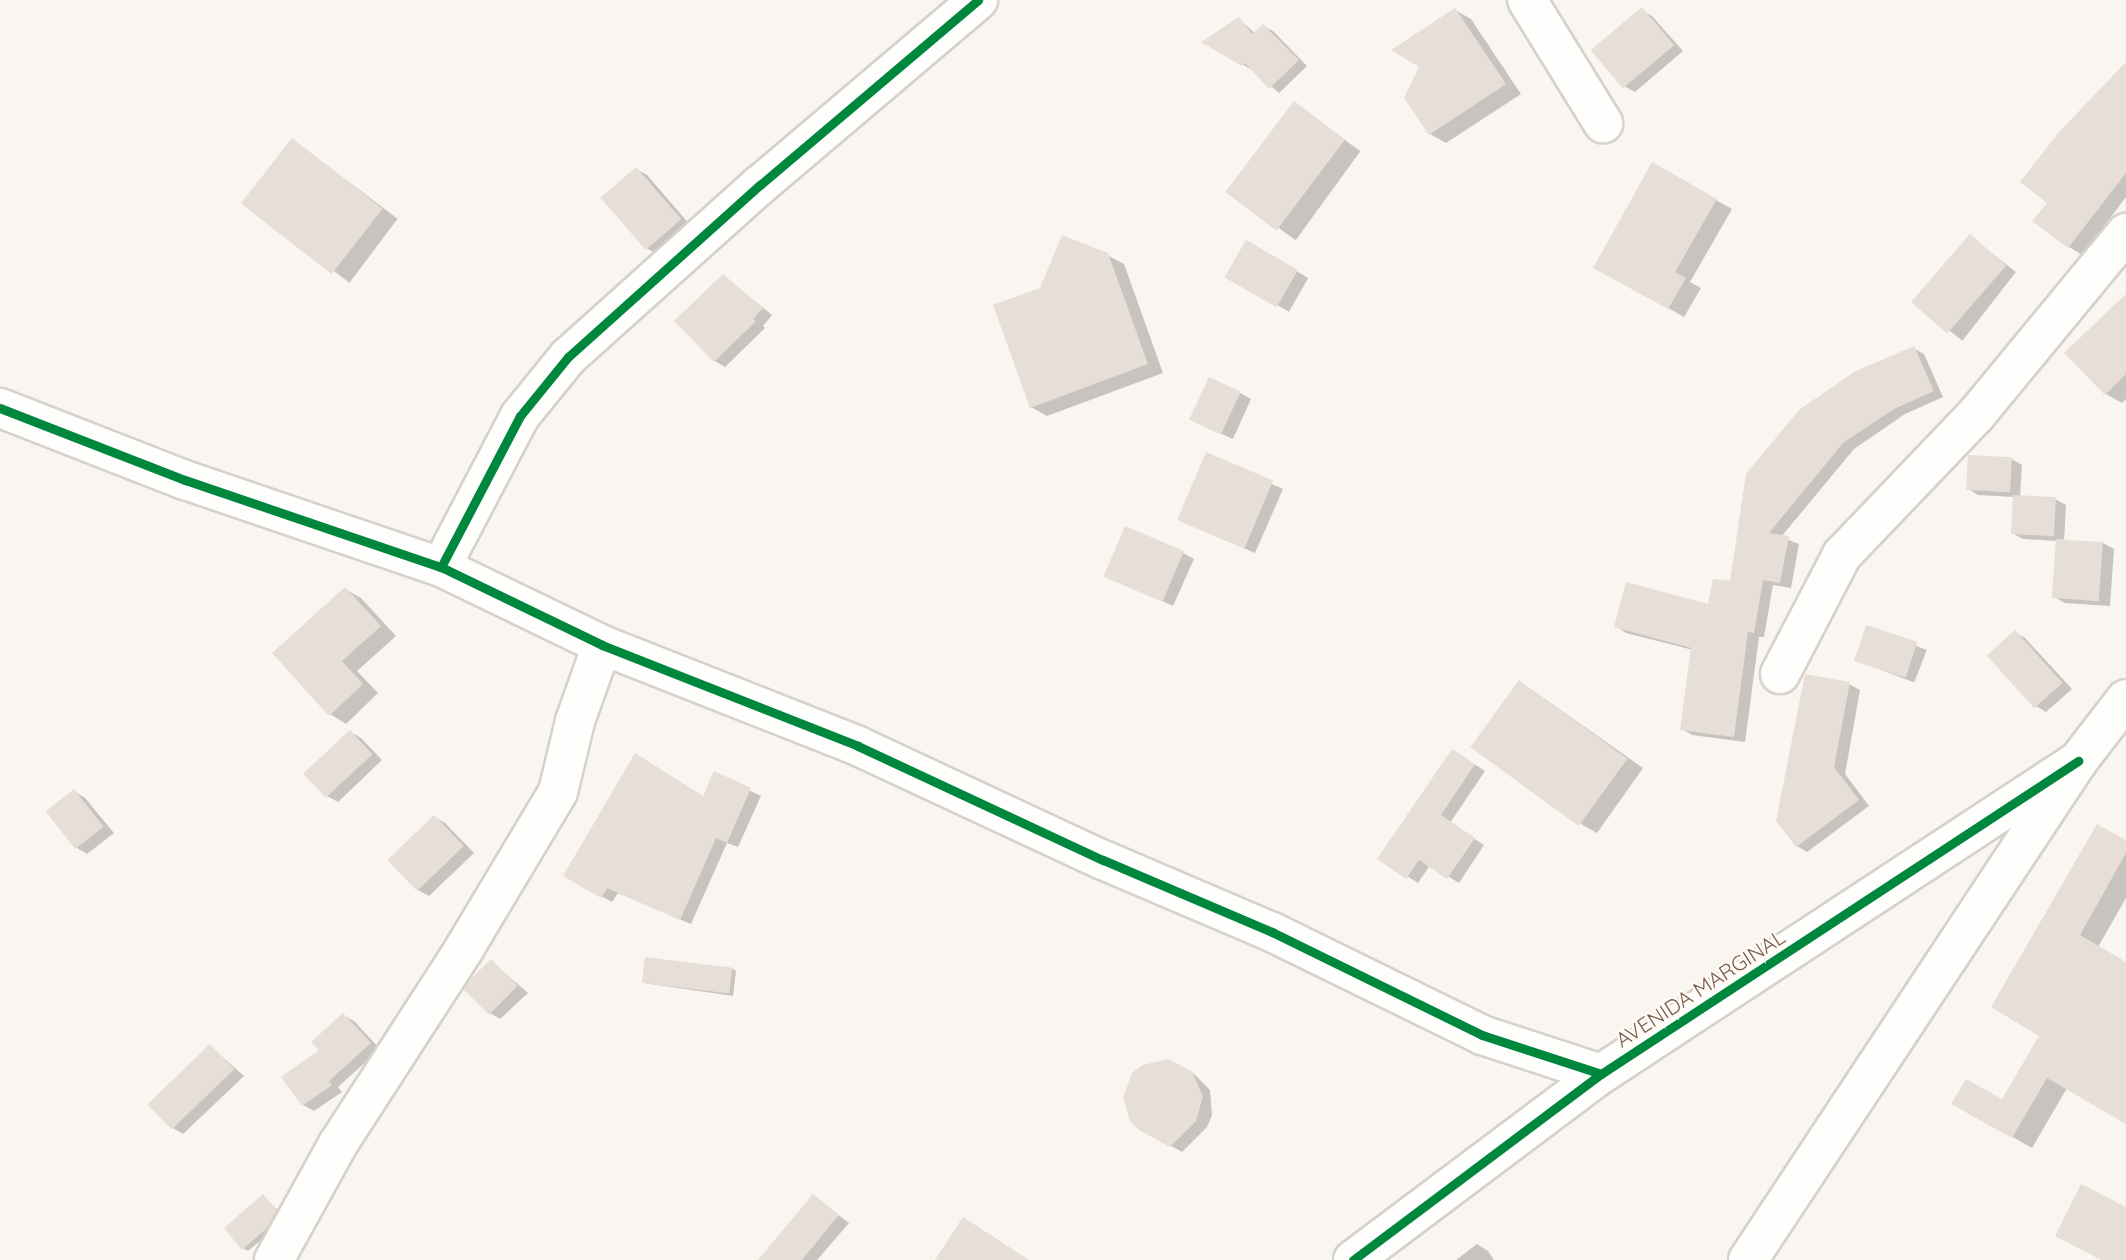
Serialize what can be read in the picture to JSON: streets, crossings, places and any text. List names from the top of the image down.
{
  "streets": {
    "street": ["AVENIDA MARGINAL"]
  }
}
